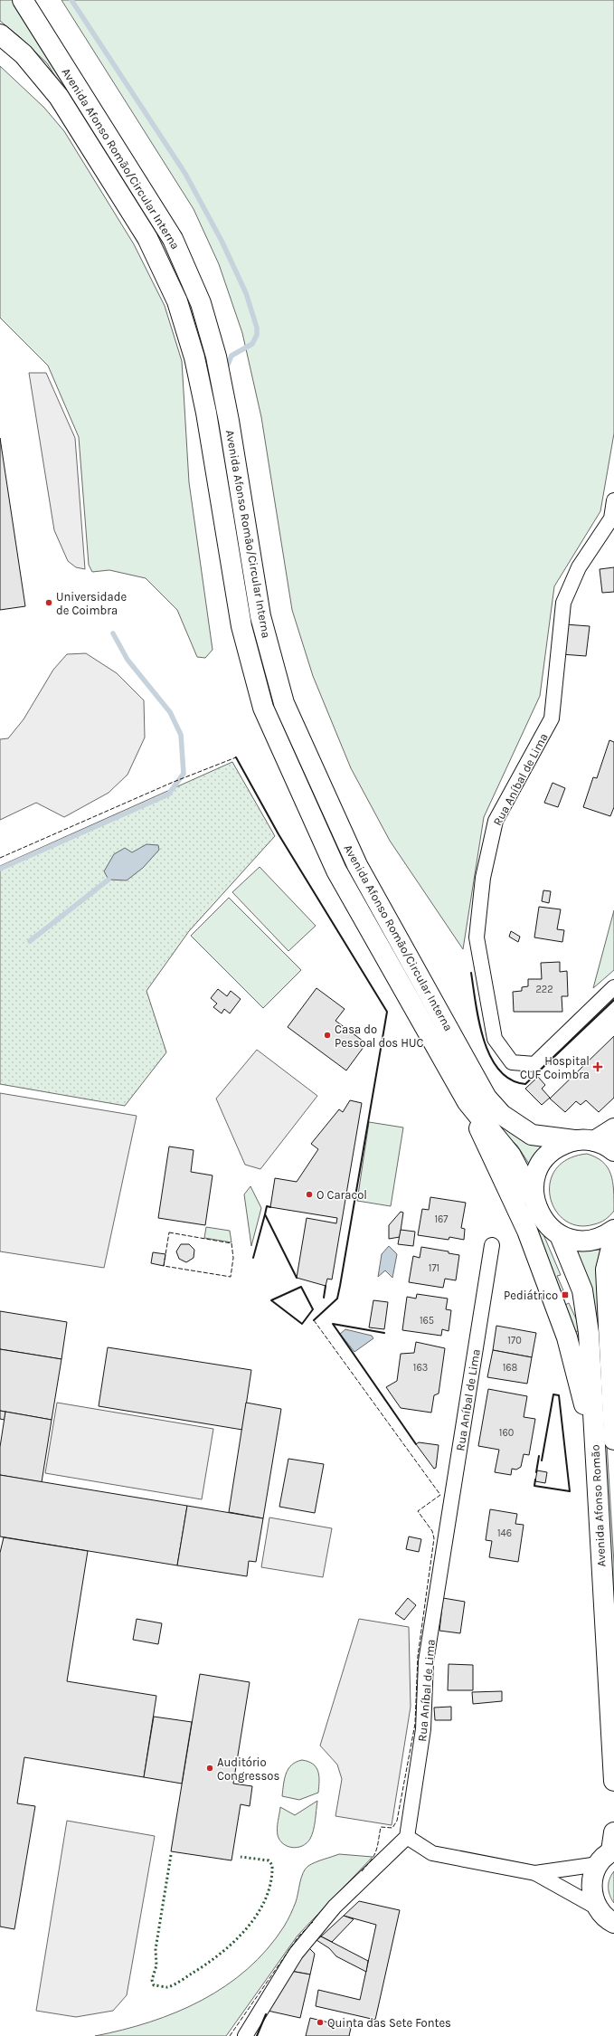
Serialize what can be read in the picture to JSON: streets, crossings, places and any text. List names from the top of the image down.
{
  "streets": {
    "main road": ["Avenida Afonso Romão/Circular Interna", "Avenida Afonso Romão"],
    "street": ["Rua Aníbal de Lima"]
  },
  "places": {
    "other": [
      "Universidade de Coimbra",
      "Casa do Pessoal dos HUC",
      "O Caracol",
      "Auditório Congressos",
      "Quinta das Sete Fontes"
    ],
    "health": ["Hospital CUF Coimbra"],
    "transit": ["Pediátrico"]
  },
  "house_numbers": [
    "222",
    "167",
    "171",
    "165",
    "170",
    "163",
    "168",
    "160",
    "146"
  ]
}
